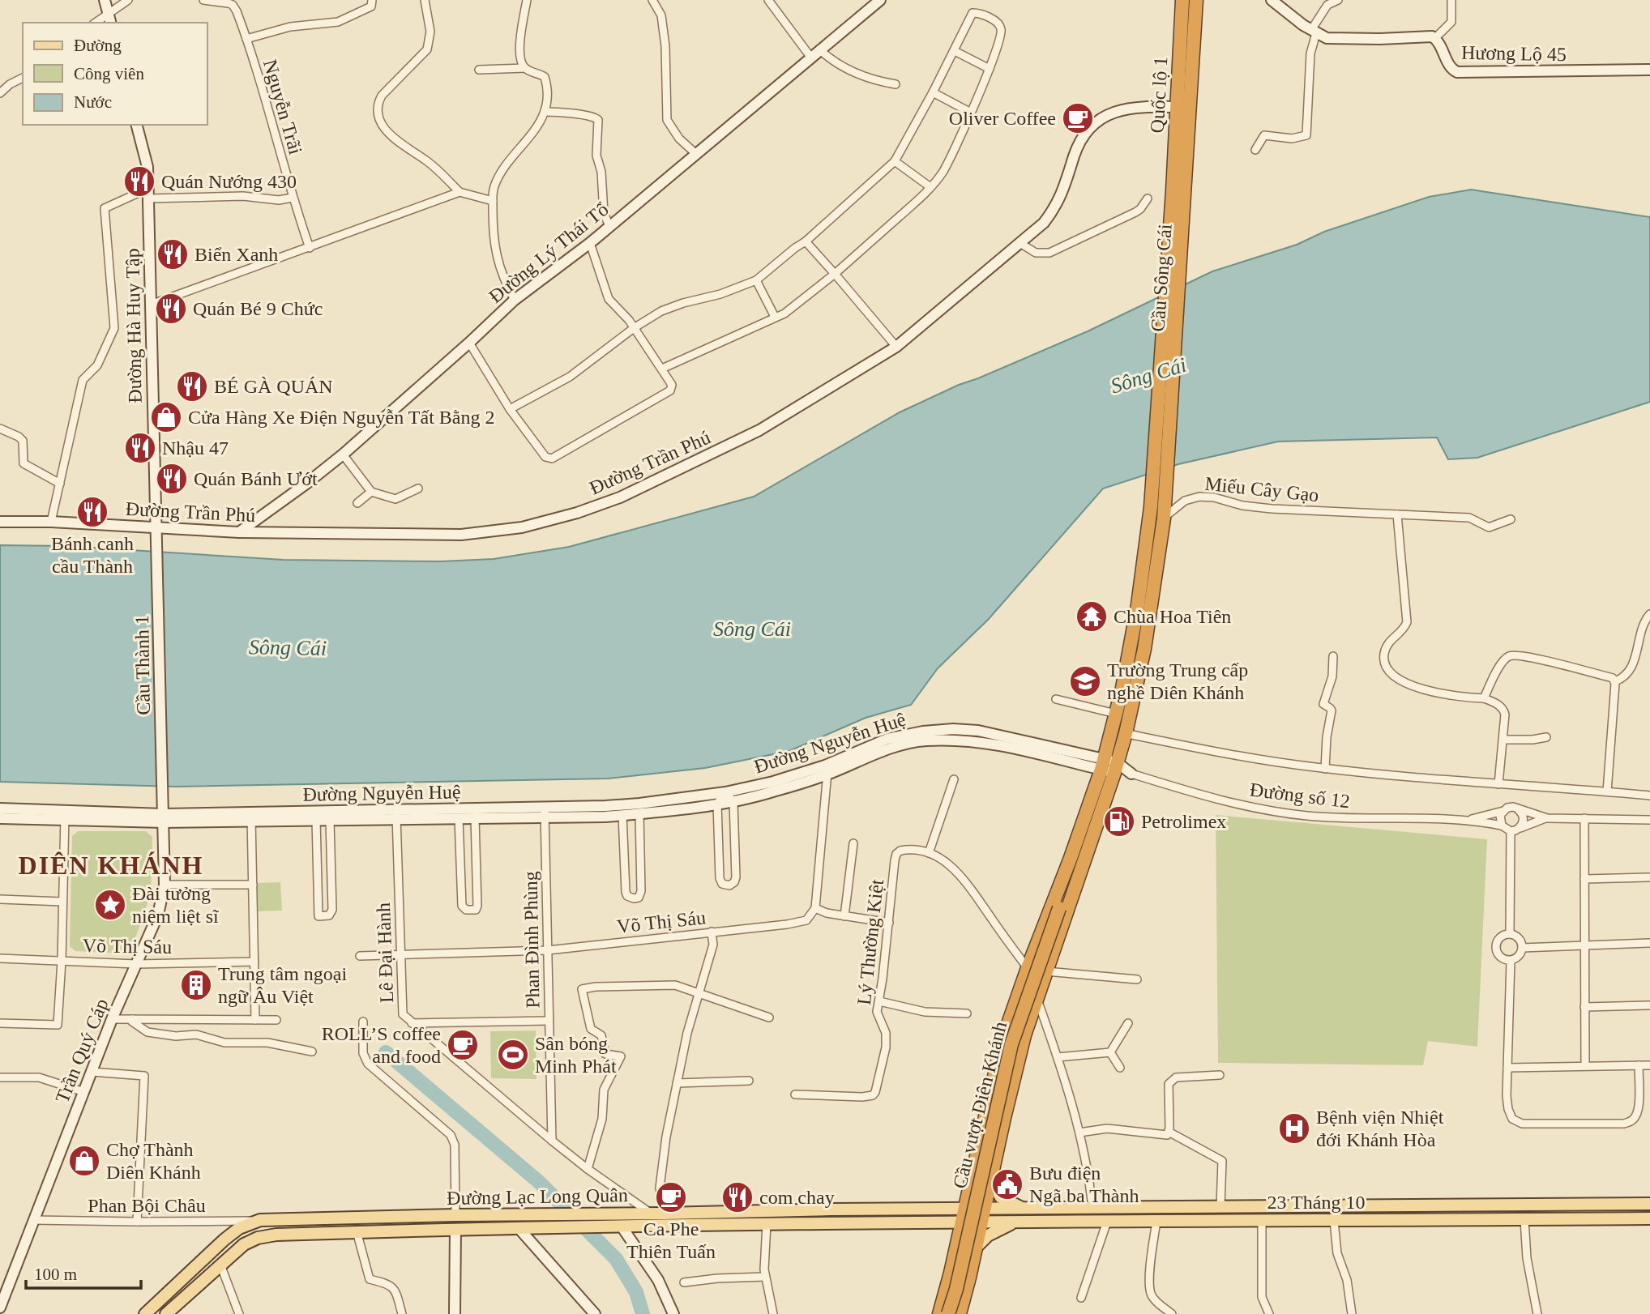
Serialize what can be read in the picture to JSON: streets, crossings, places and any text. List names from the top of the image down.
{
  "streets": {
    "highway": ["Quốc lộ 1", "Cầu Sông Cái", "Cầu vượt Diên Khánh"],
    "main road": ["Đường Lạc Long Quân", "23 Tháng 10"],
    "street": [
      "Hương Lộ 45",
      "Nguyễn Trãi",
      "Đường Lý Thái Tổ",
      "Đường Hà Huy Tập",
      "Đường Trần Phú",
      "Miếu Cây Gạo",
      "Cầu Thành 1",
      "Đường Nguyễn Huệ",
      "Đường số 12",
      "Võ Thị Sáu",
      "Phan Đình Phùng",
      "Lý Thường Kiệt",
      "Lê Đại Hành",
      "Trần Quý Cáp",
      "Phan Bội Châu"
    ]
  },
  "crossings": [
    ["Quốc lộ 1", "Cầu Sông Cái"],
    ["Quốc lộ 1", "Đường Trần Phú"],
    ["Đường Lý Thái Tổ", "Đường Trần Phú"],
    ["Cầu Sông Cái", "Miếu Cây Gạo"],
    ["Đường Hà Huy Tập", "Đường Trần Phú"],
    ["Đường Hà Huy Tập", "Cầu Thành 1"],
    ["Đường Trần Phú", "Cầu Thành 1"],
    ["Cầu Thành 1", "Trần Quý Cáp"],
    ["Đường Nguyễn Huệ", "Đường số 12"],
    ["Đường Nguyễn Huệ", "Phan Đình Phùng"],
    ["Đường Nguyễn Huệ", "Lê Đại Hành"],
    ["Đường Nguyễn Huệ", "Trần Quý Cáp"],
    ["Võ Thị Sáu", "Phan Đình Phùng"],
    ["Võ Thị Sáu", "Lê Đại Hành"],
    ["Võ Thị Sáu", "Trần Quý Cáp"],
    ["Phan Đình Phùng", "Lê Đại Hành"],
    ["Lê Đại Hành", "Đường Lạc Long Quân"],
    ["Trần Quý Cáp", "Phan Bội Châu"],
    ["Đường Lạc Long Quân", "23 Tháng 10"],
    ["Đường Lạc Long Quân", "Phan Bội Châu"]
  ],
  "districts": ["DIÊN KHÁNH"],
  "water": ["Sông Cái"],
  "places": {
    "cafe": ["Oliver Coffee", "ROLL’S coffee and food", "Ca Phe Thiên Tuấn"],
    "restaurant": [
      "Quán Nướng 430",
      "Biển Xanh",
      "Quán Bé 9 Chức",
      "BÉ GÀ QUÁN",
      "Nhậu 47",
      "Quán Bánh Ướt",
      "Bánh canh cầu Thành",
      "com chay"
    ],
    "shop": ["Cửa Hàng Xe Điện Nguyễn Tất Bằng 2", "Chợ Thành Diên Khánh"],
    "temple": ["Chùa Hoa Tiên"],
    "school or university": ["Trường Trung cấp nghề Diên Khánh"],
    "fuel station": ["Petrolimex"],
    "place": ["Đài tưởng niệm liệt sĩ"],
    "building": ["Trung tâm ngoại ngữ Âu Việt"],
    "sports": ["Sân bóng Minh Phát"],
    "hospital": ["Bệnh viện Nhiệt đới Khánh Hòa"],
    "public building": ["Bưu điện Ngã ba Thành"]
  },
  "legend": ["Đường", "Công viên", "Nước"],
  "scale_bar": "100 m"
}
